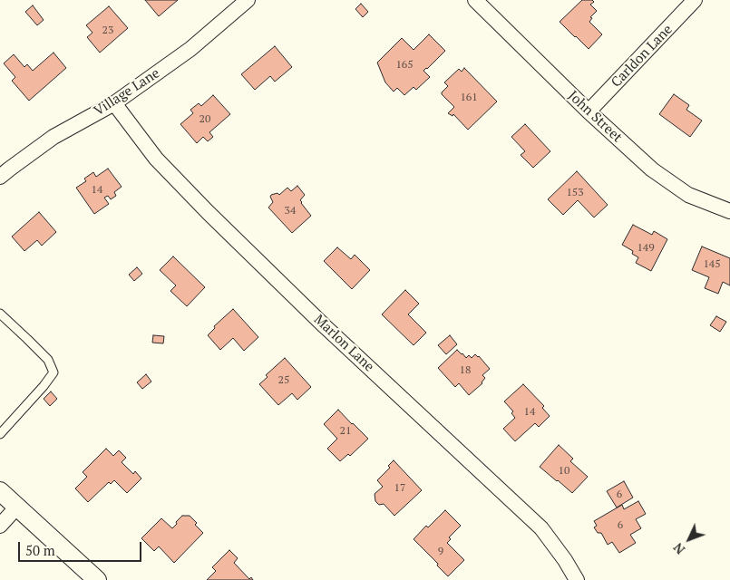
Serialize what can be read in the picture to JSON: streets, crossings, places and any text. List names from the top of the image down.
{
  "streets": {
    "street": [
      "Carldon Lane",
      "Village Lane",
      "John Street",
      "Marlon Lane"
    ]
  },
  "crossings": [
    ["Carldon Lane", "John Street"],
    ["Village Lane", "Marlon Lane"]
  ],
  "house_numbers": [
    "23",
    "165",
    "161",
    "20",
    "14",
    "153",
    "34",
    "149",
    "145",
    "18",
    "25",
    "14",
    "21",
    "10",
    "17",
    "6",
    "6",
    "9"
  ],
  "scale_bar": "50 m",
  "north": "bottom left"
}
